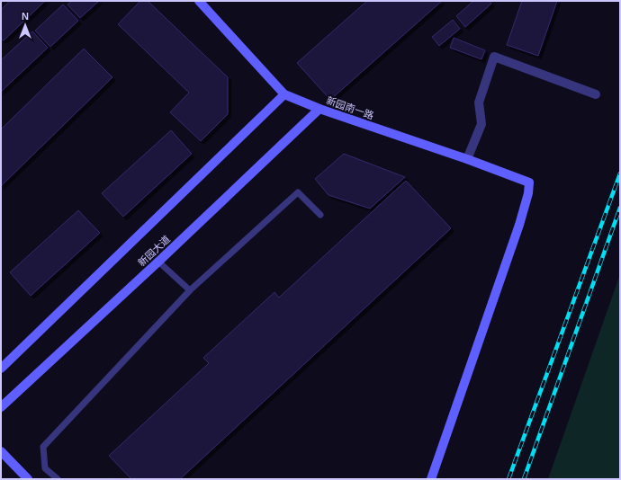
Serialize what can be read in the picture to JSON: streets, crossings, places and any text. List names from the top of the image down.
{
  "streets": {
    "street": ["新园南一路", "新园大道"]
  },
  "crossings": [
    ["新园南一路", "新园大道"]
  ],
  "north": "top"
}
